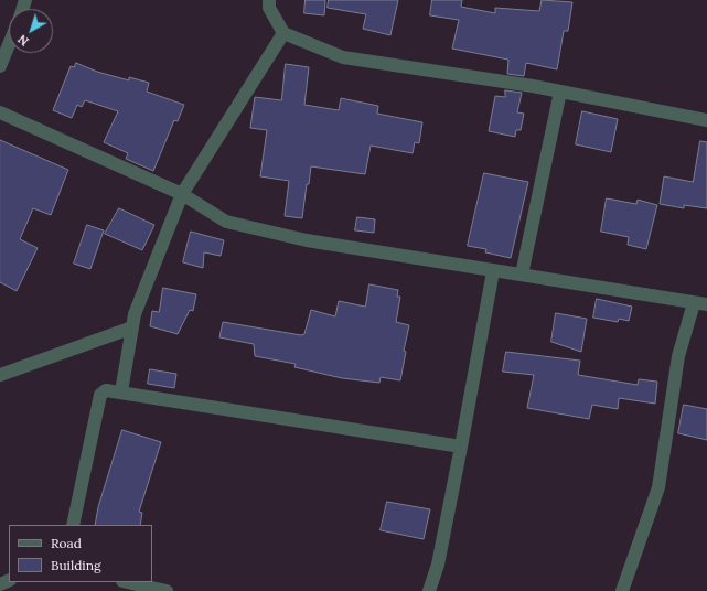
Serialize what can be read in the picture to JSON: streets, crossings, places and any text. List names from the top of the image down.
{
  "legend": ["Road", "Building"],
  "north": "bottom left"
}
